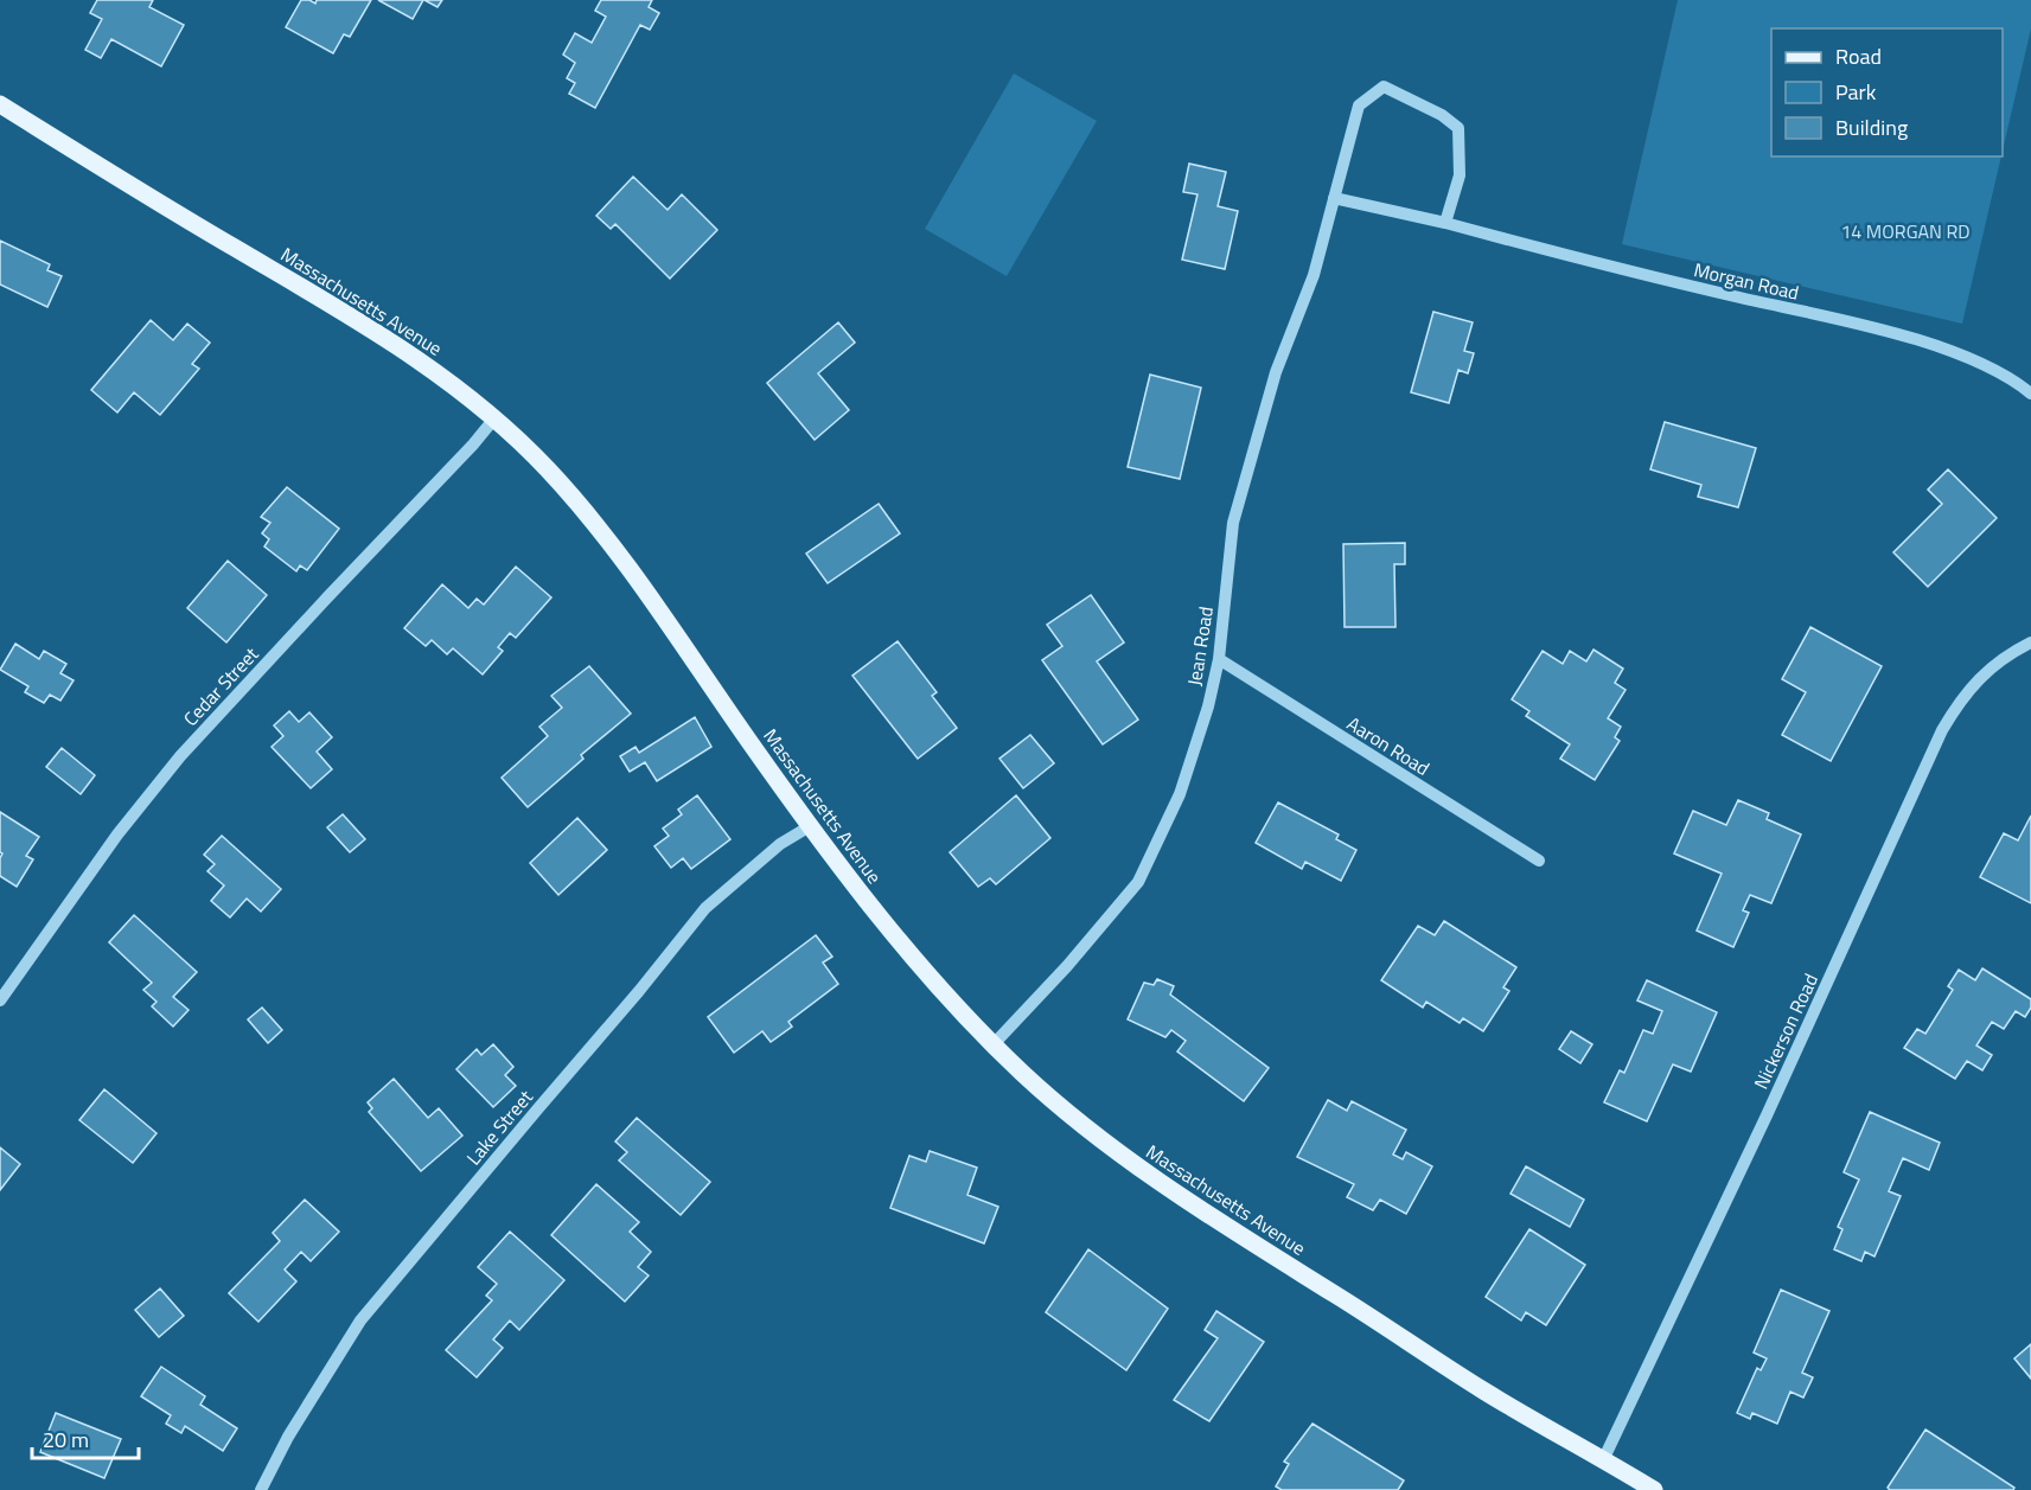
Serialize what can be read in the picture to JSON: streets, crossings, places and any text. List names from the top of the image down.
{
  "streets": {
    "main road": ["Massachusetts Avenue"],
    "street": [
      "Morgan Road",
      "Jean Road",
      "Cedar Street",
      "Aaron Road",
      "Nickerson Road",
      "Lake Street"
    ]
  },
  "crossings": [
    ["Morgan Road", "Jean Road"],
    ["Massachusetts Avenue", "Jean Road"],
    ["Massachusetts Avenue", "Cedar Street"],
    ["Massachusetts Avenue", "Nickerson Road"],
    ["Massachusetts Avenue", "Lake Street"],
    ["Jean Road", "Aaron Road"]
  ],
  "parks": ["14 MORGAN RD"],
  "legend": ["Road", "Park", "Building"],
  "scale_bar": "20 m"
}
